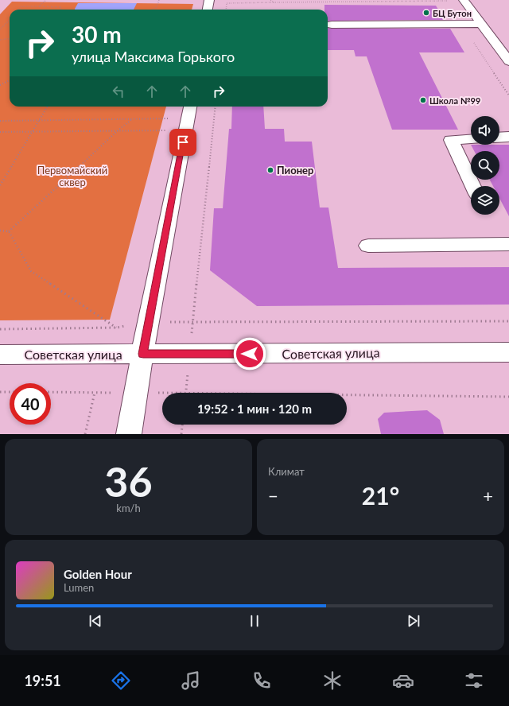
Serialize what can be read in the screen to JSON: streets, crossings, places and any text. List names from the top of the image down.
{
  "streets": {
    "street": ["Советская улица"]
  },
  "parks": ["Первомайский сквер"],
  "places": ["БЦ Бутон", "Школа №99", "Пионер"],
  "page": {
    "turn": ["30 m", "улица Максима Горького"],
    "limit": "40",
    "trip": "19:52 · 1 мин · 120 m",
    "tile": [
      ["36", "km/h"],
      "Климат"
    ],
    "heat": ["−", "21°", "+"],
    "song": ["Golden Hour", "Lumen"],
    "tabs": "19:51"
  }
}
